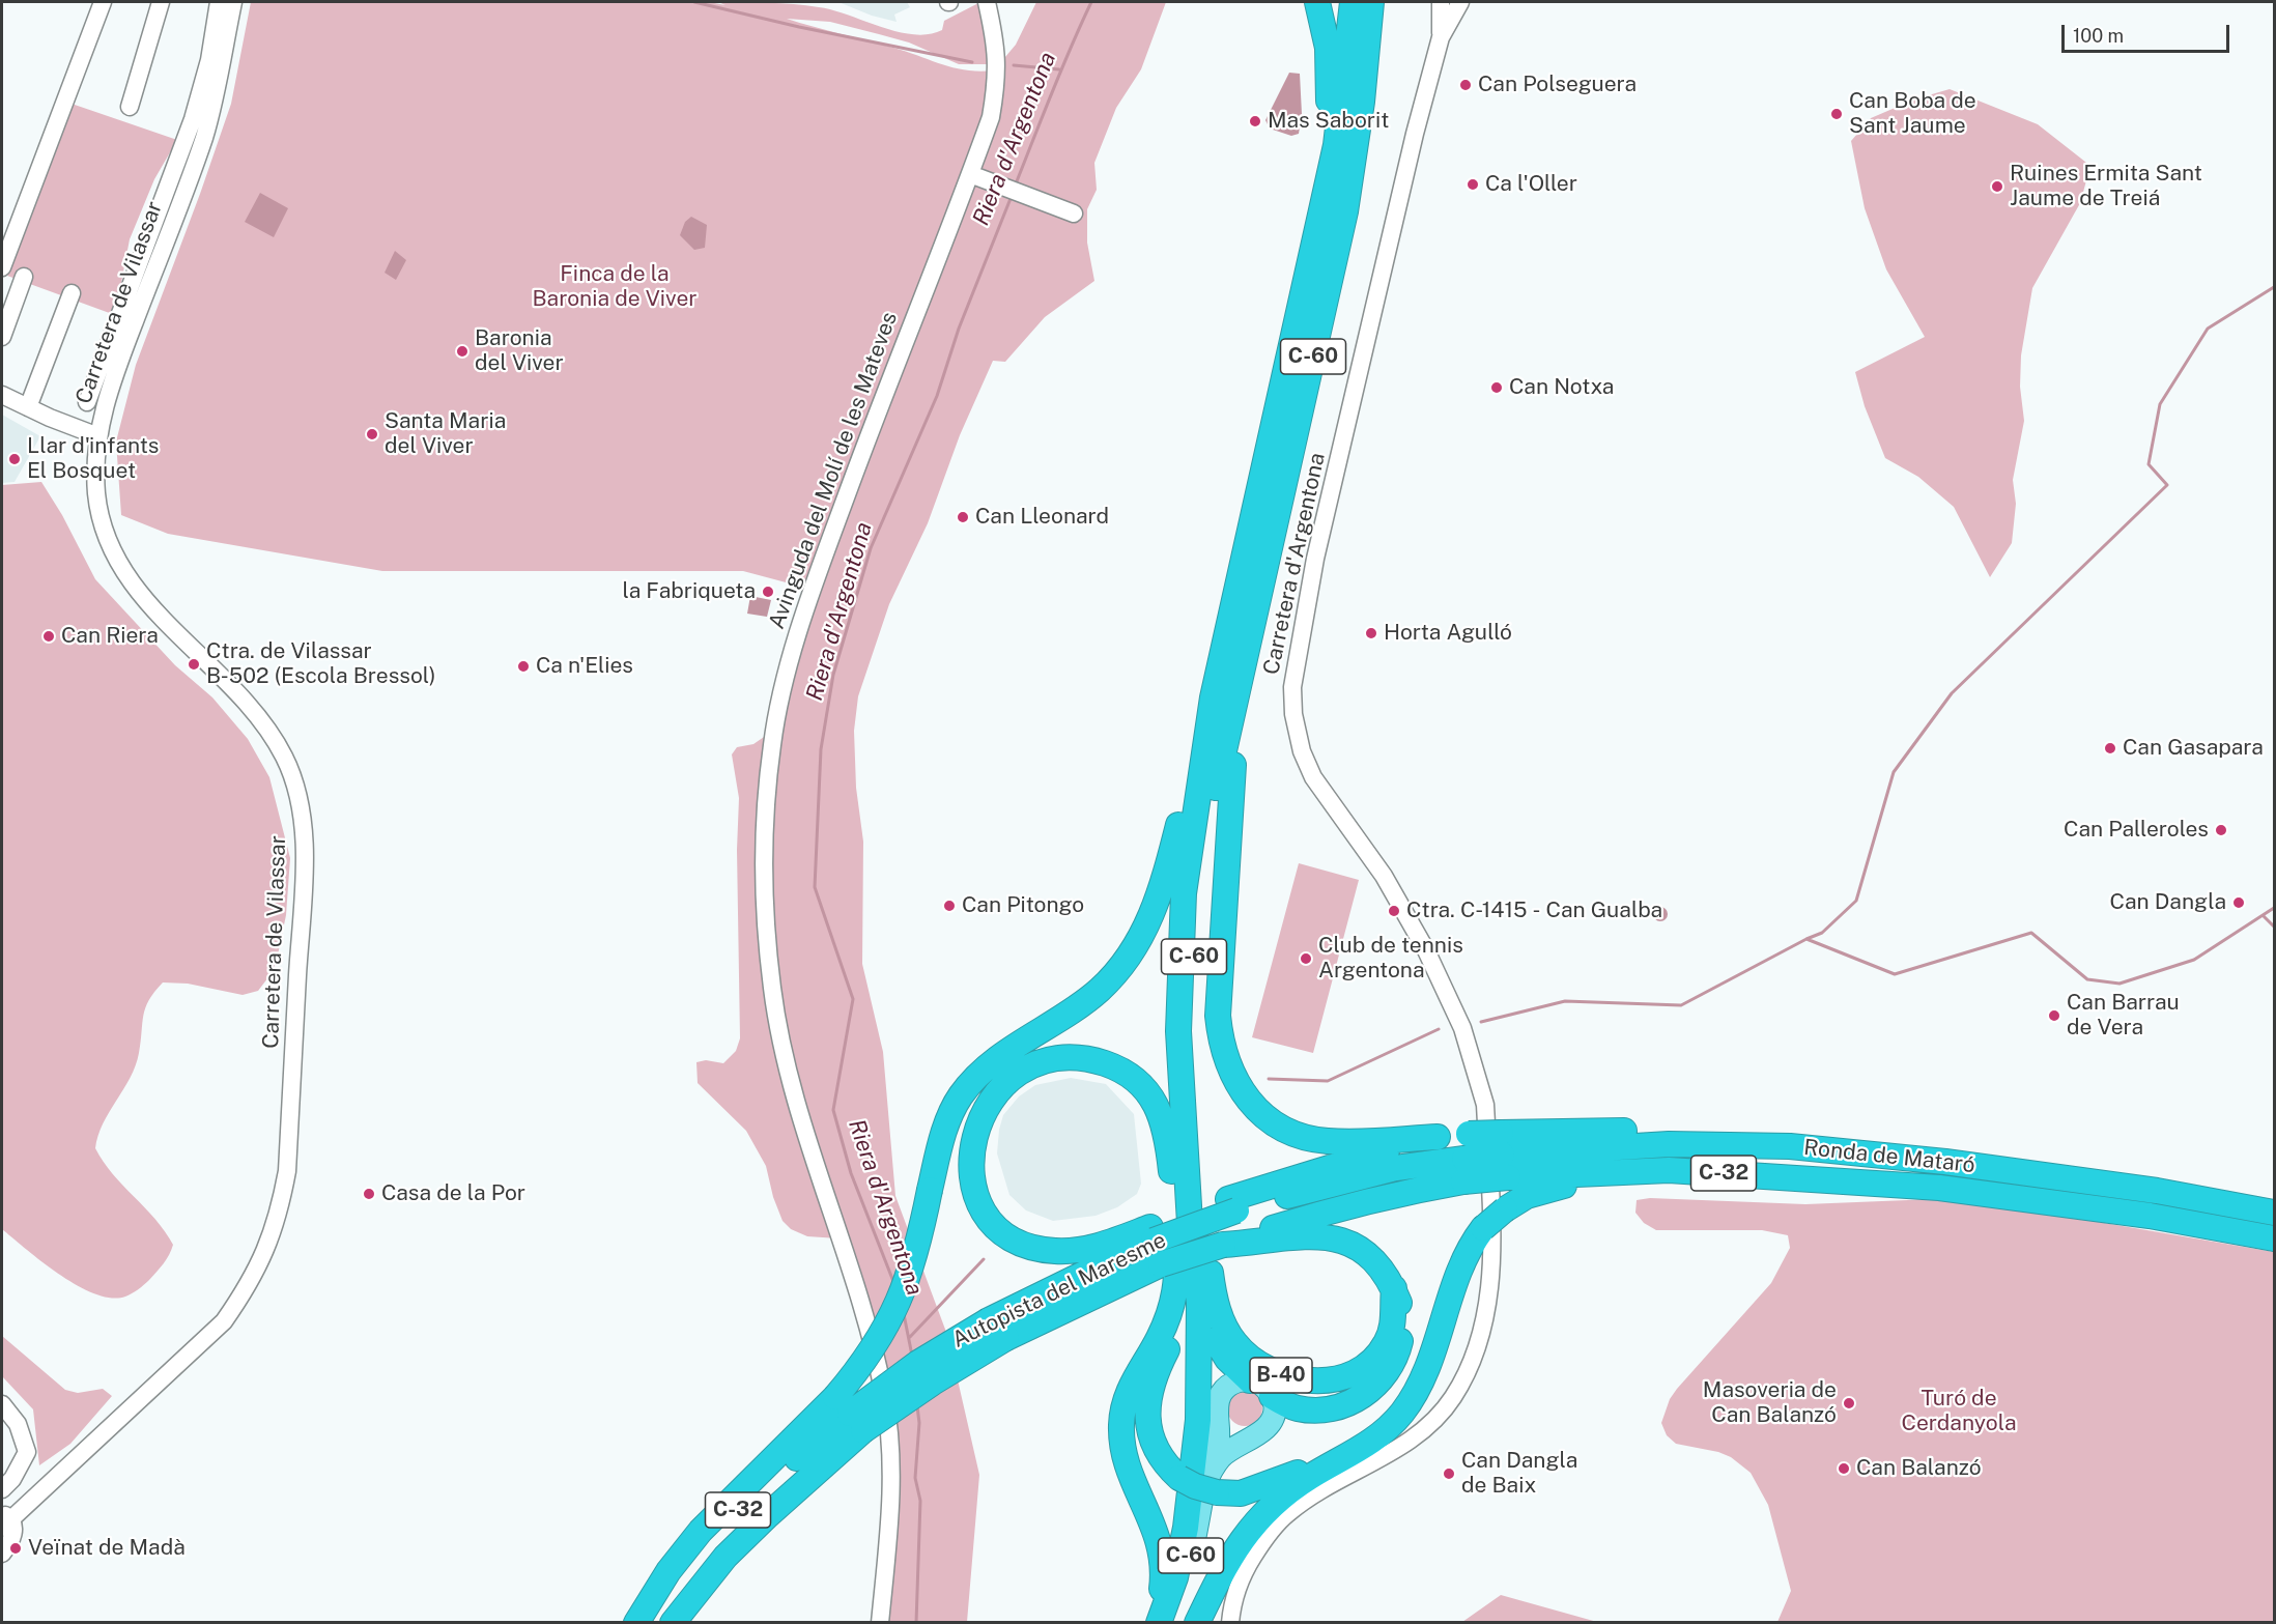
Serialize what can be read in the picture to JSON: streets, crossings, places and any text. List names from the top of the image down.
{
  "streets": {
    "highway": [
      "C-60",
      "Ronda de Mataró",
      "C-32",
      "Autopista del Maresme",
      "B-40"
    ],
    "street": ["Carretera de Vilassar", "Avinguda del Molí de les Mateves", "Carretera d'Argentona"]
  },
  "crossings": [
    ["C-60", "Autopista del Maresme"],
    ["C-60", "B-40"],
    ["Ronda de Mataró", "Autopista del Maresme"],
    ["C-32", "Autopista del Maresme"],
    ["Autopista del Maresme", "B-40"]
  ],
  "water": ["Riera d'Argentona"],
  "parks": ["Finca de la Baronia de Viver", "Turó de Cerdanyola"],
  "places": [
    "Can Polseguera",
    "Can Boba de Sant Jaume",
    "Mas Saborit",
    "Ca l'Oller",
    "Ruines Ermita Sant Jaume de Treiá",
    "Baronia del Viver",
    "Can Notxa",
    "Santa Maria del Viver",
    "Llar d'infants El Bosquet",
    "Can Lleonard",
    "la Fabriqueta",
    "Horta Agulló",
    "Can Riera",
    "Ctra. de Vilassar B-502 (Escola Bressol)",
    "Ca n'Elies",
    "Can Gasapara",
    "Can Palleroles",
    "Can Dangla",
    "Can Pitongo",
    "Ctra. C-1415 - Can Gualba",
    "Club de tennis Argentona",
    "Can Barrau de Vera",
    "Casa de la Por",
    "Masoveria de Can Balanzó",
    "Can Balanzó",
    "Can Dangla de Baix",
    "Veïnat de Madà"
  ],
  "scale_bar": "100 m"
}
